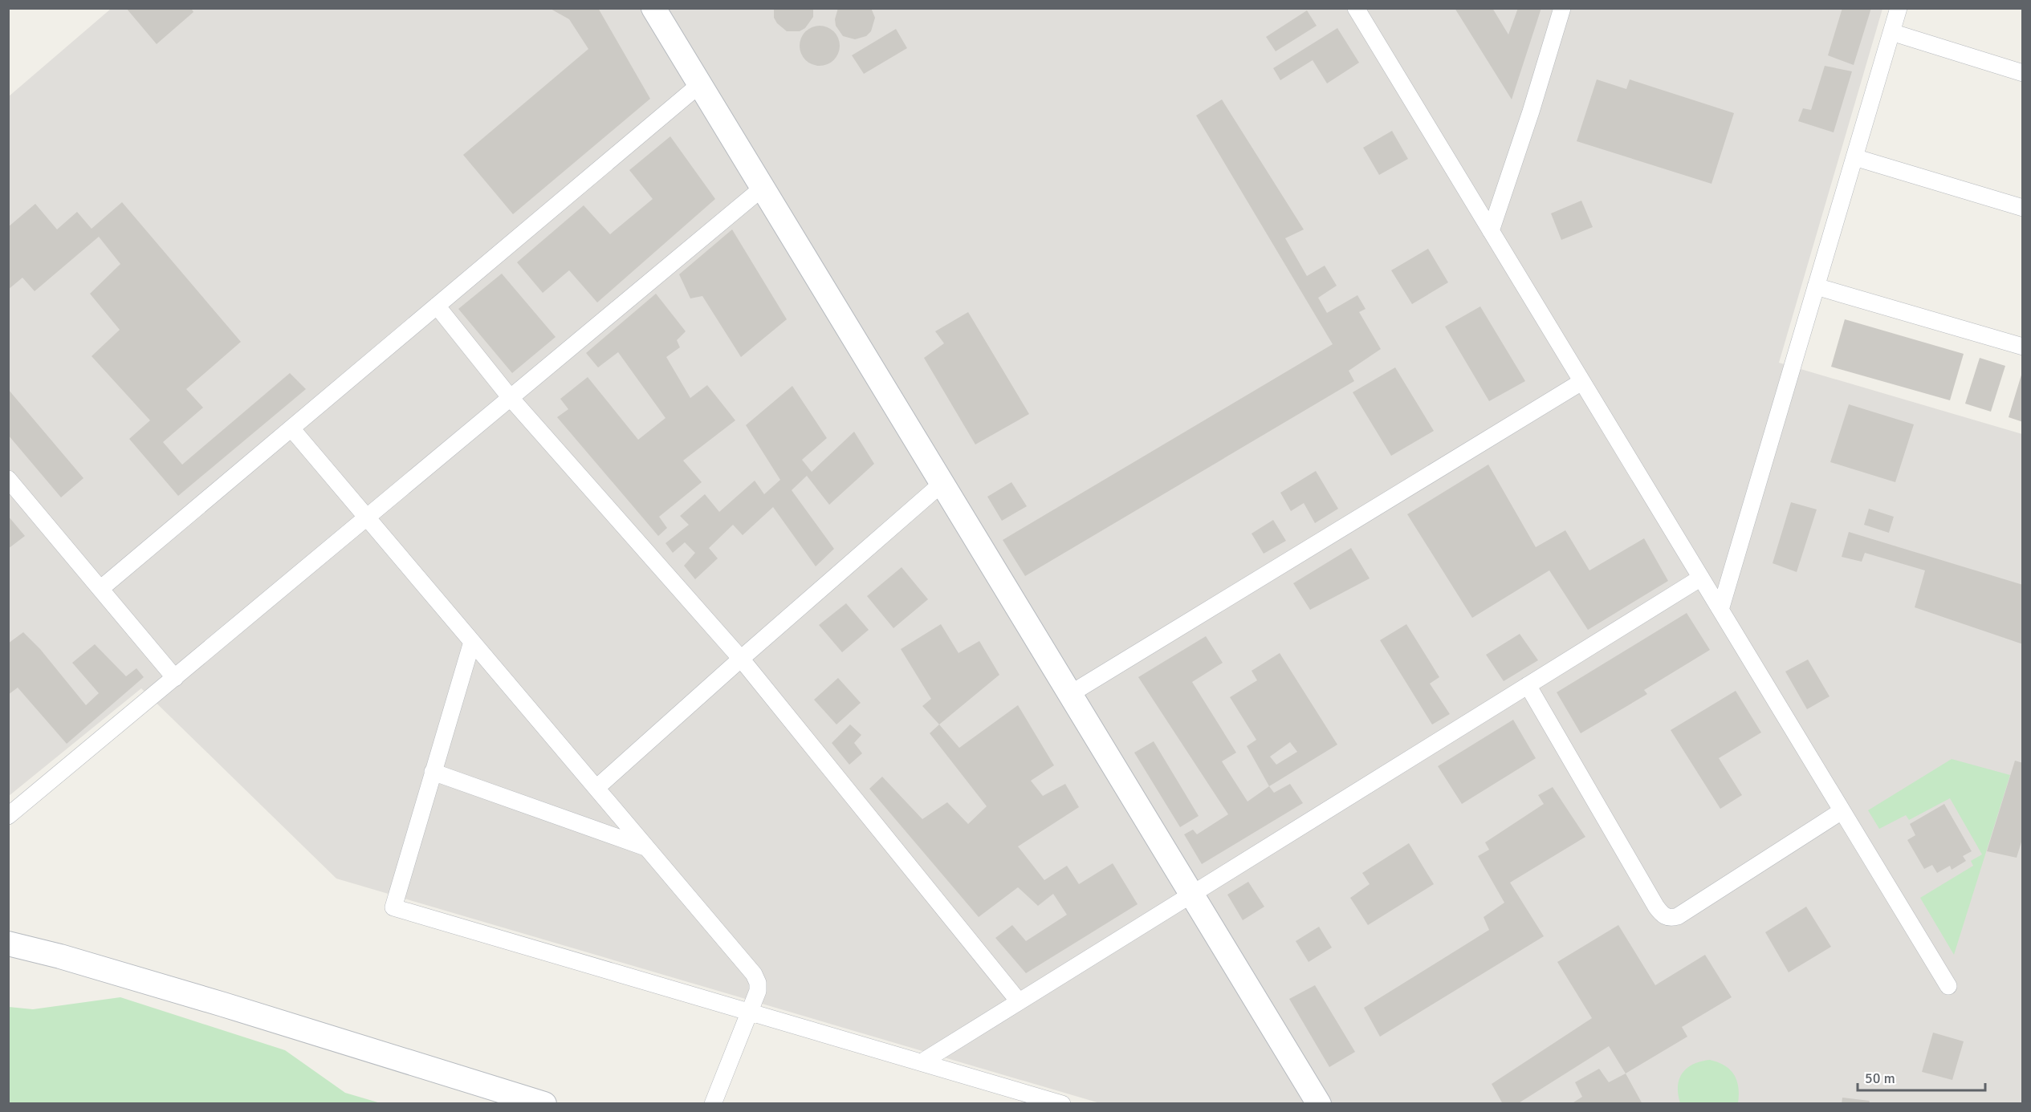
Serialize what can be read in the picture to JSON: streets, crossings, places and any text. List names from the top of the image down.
{
  "scale_bar": "50 m"
}
